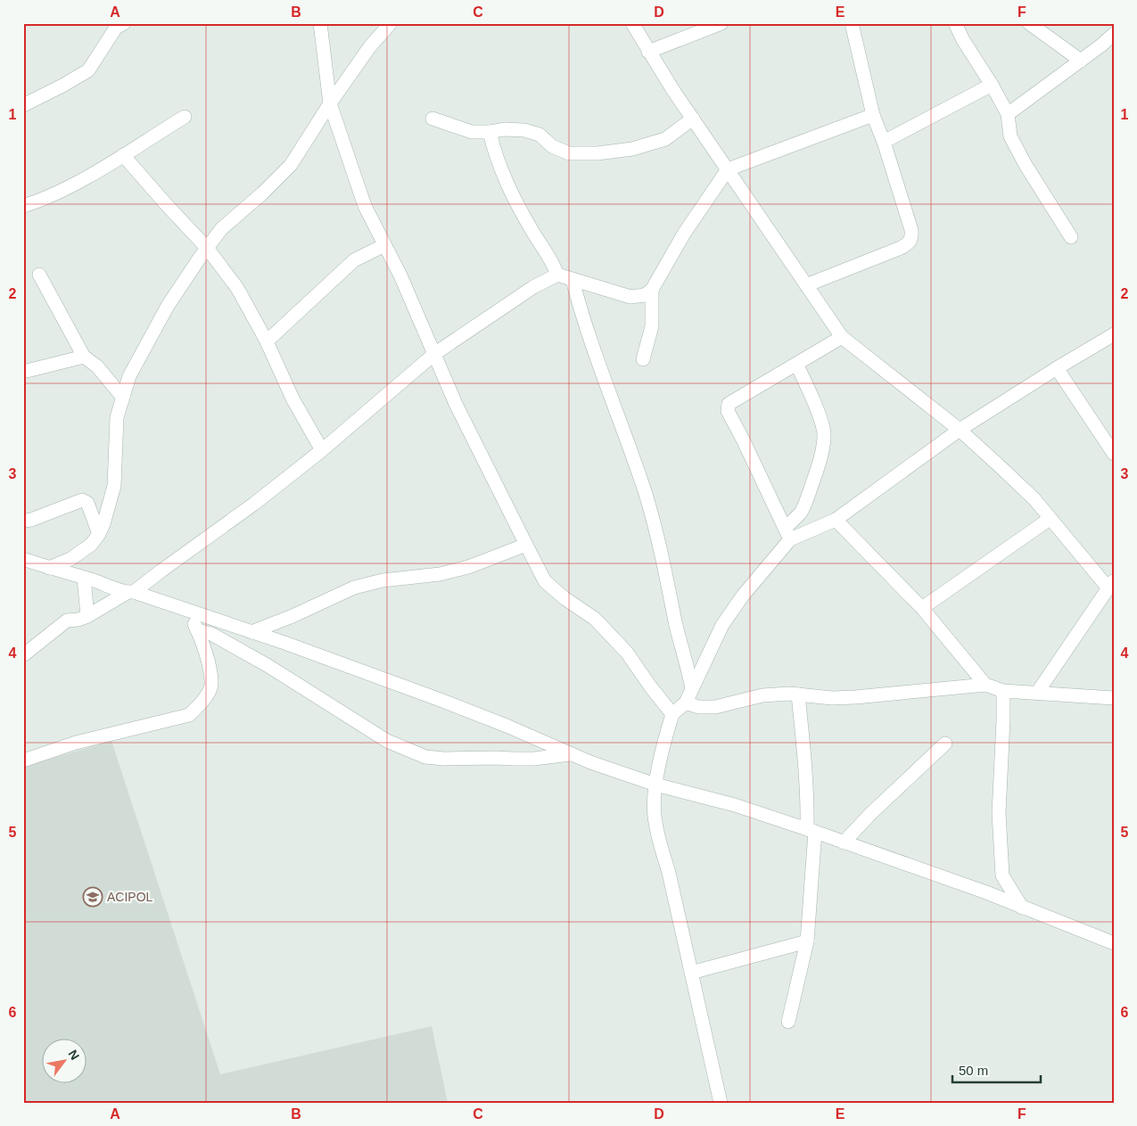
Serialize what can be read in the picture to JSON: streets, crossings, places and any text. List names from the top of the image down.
{
  "places": {
    "school or university": ["ACIPOL"]
  },
  "scale_bar": "50 m",
  "north": "top right",
  "grid": {
    "columns": [
      "A",
      "B",
      "C",
      "D",
      "E",
      "F"
    ],
    "rows": [
      "1",
      "2",
      "3",
      "4",
      "5",
      "6"
    ]
  }
}
